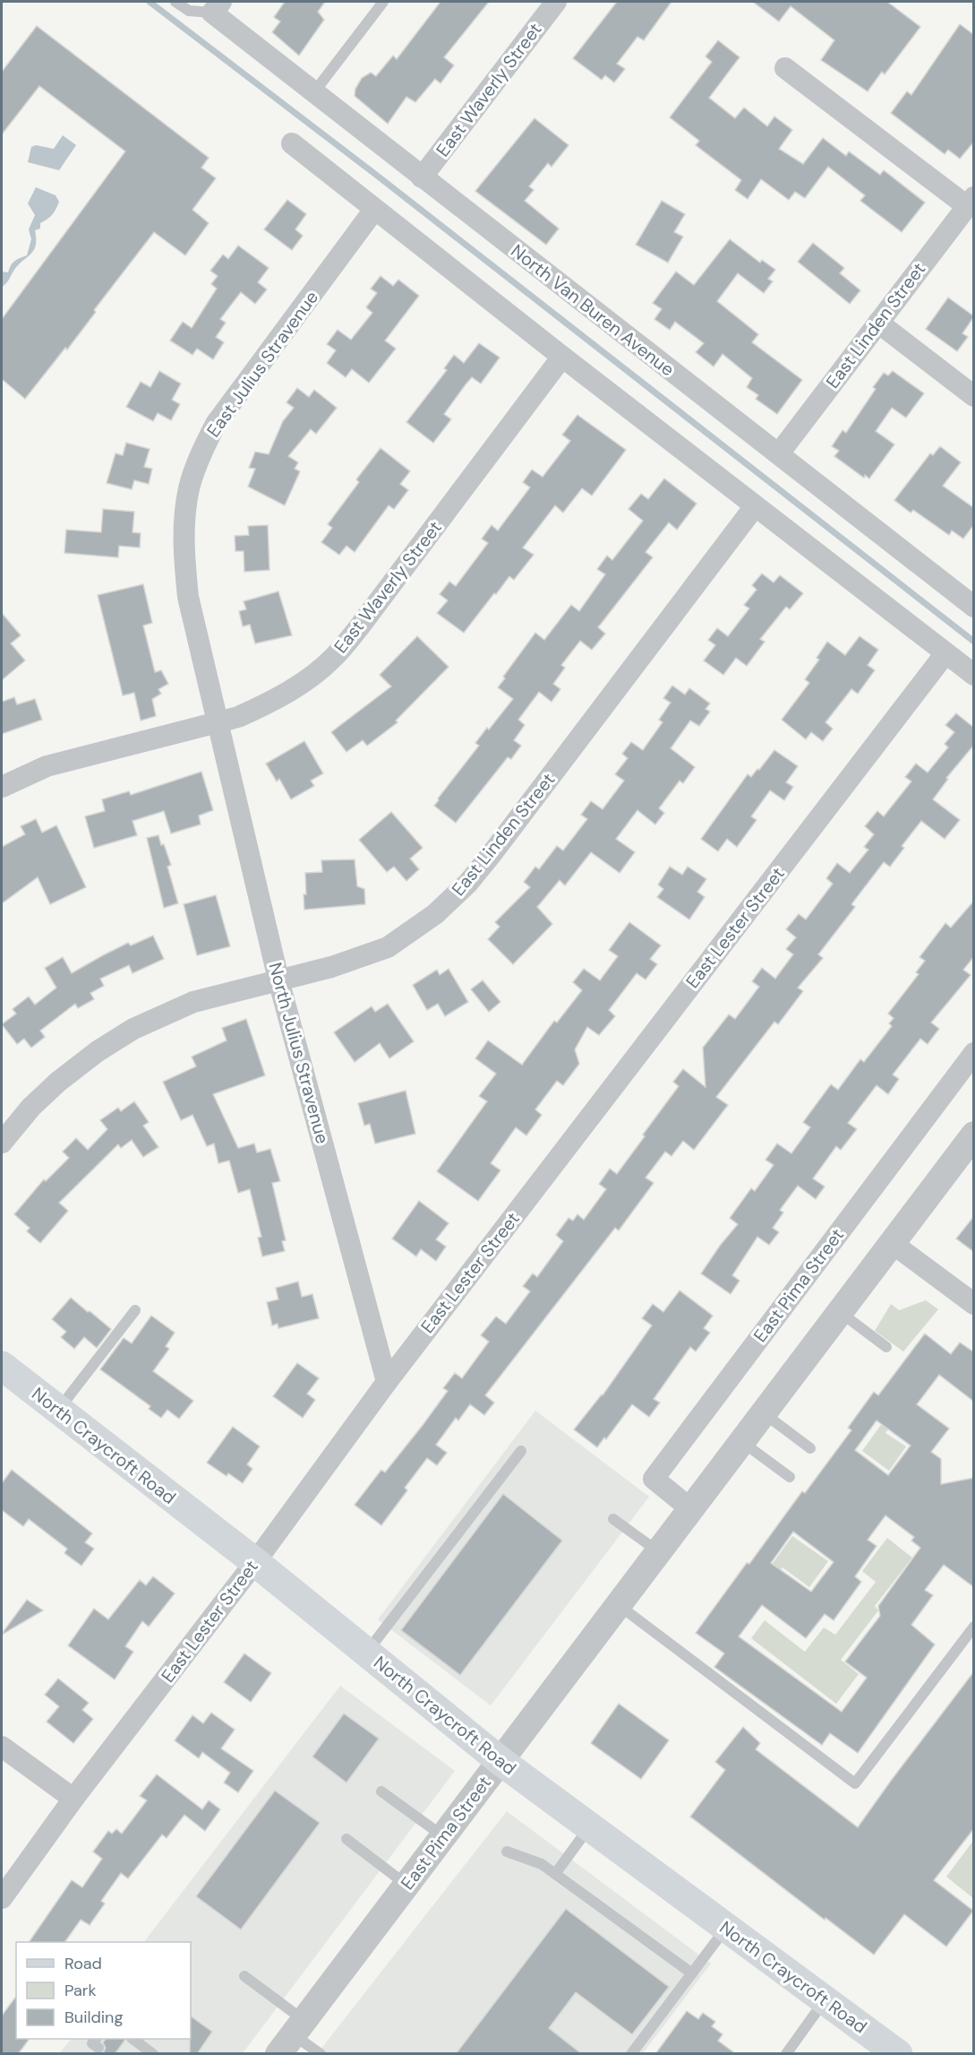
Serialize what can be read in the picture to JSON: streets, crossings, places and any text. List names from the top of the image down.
{
  "streets": {
    "main road": ["North Craycroft Road"],
    "street": [
      "East Waverly Street",
      "North Van Buren Avenue",
      "East Linden Street",
      "East Julius Stravenue",
      "East Lester Street",
      "North Julius Stravenue",
      "East Pima Street"
    ]
  },
  "crossings": [
    ["East Waverly Street", "North Van Buren Avenue"],
    ["East Waverly Street", "East Julius Stravenue"],
    ["East Waverly Street", "North Julius Stravenue"],
    ["North Van Buren Avenue", "East Linden Street"],
    ["East Linden Street", "North Julius Stravenue"],
    ["East Julius Stravenue", "North Julius Stravenue"],
    ["East Lester Street", "North Julius Stravenue"],
    ["East Lester Street", "North Craycroft Road"],
    ["East Pima Street", "North Craycroft Road"]
  ],
  "legend": ["Road", "Park", "Building"]
}
